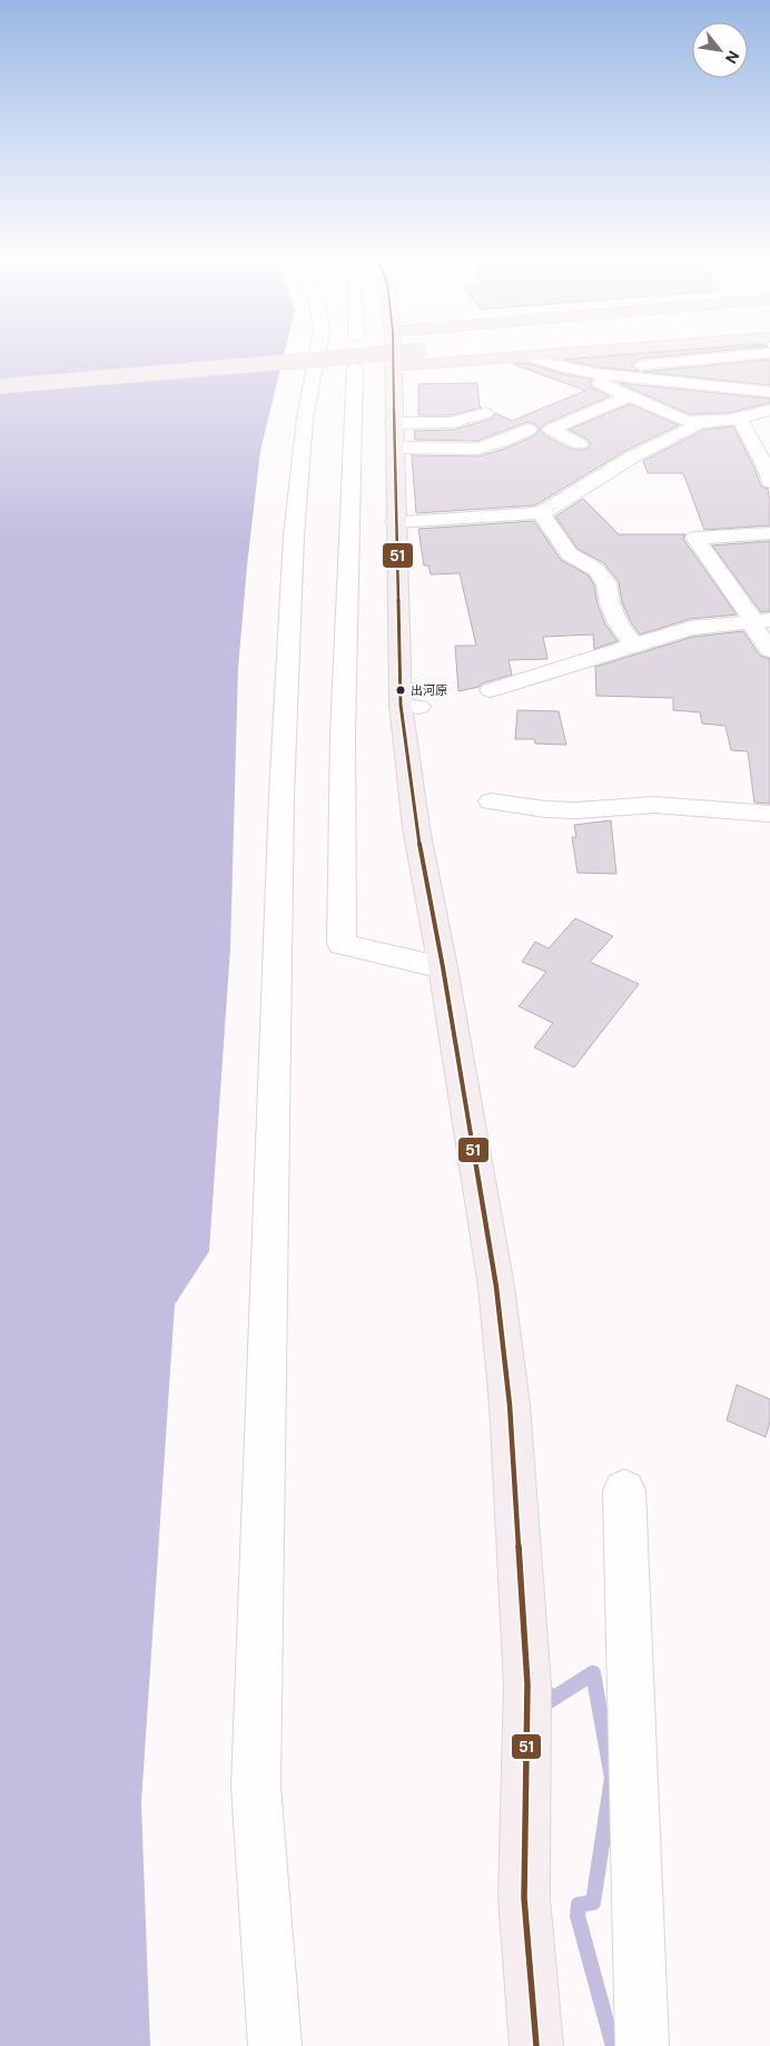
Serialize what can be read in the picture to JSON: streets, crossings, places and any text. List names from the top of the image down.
{
  "places": ["出河原"],
  "lines": ["transit line 51"],
  "north": "bottom right"
}
